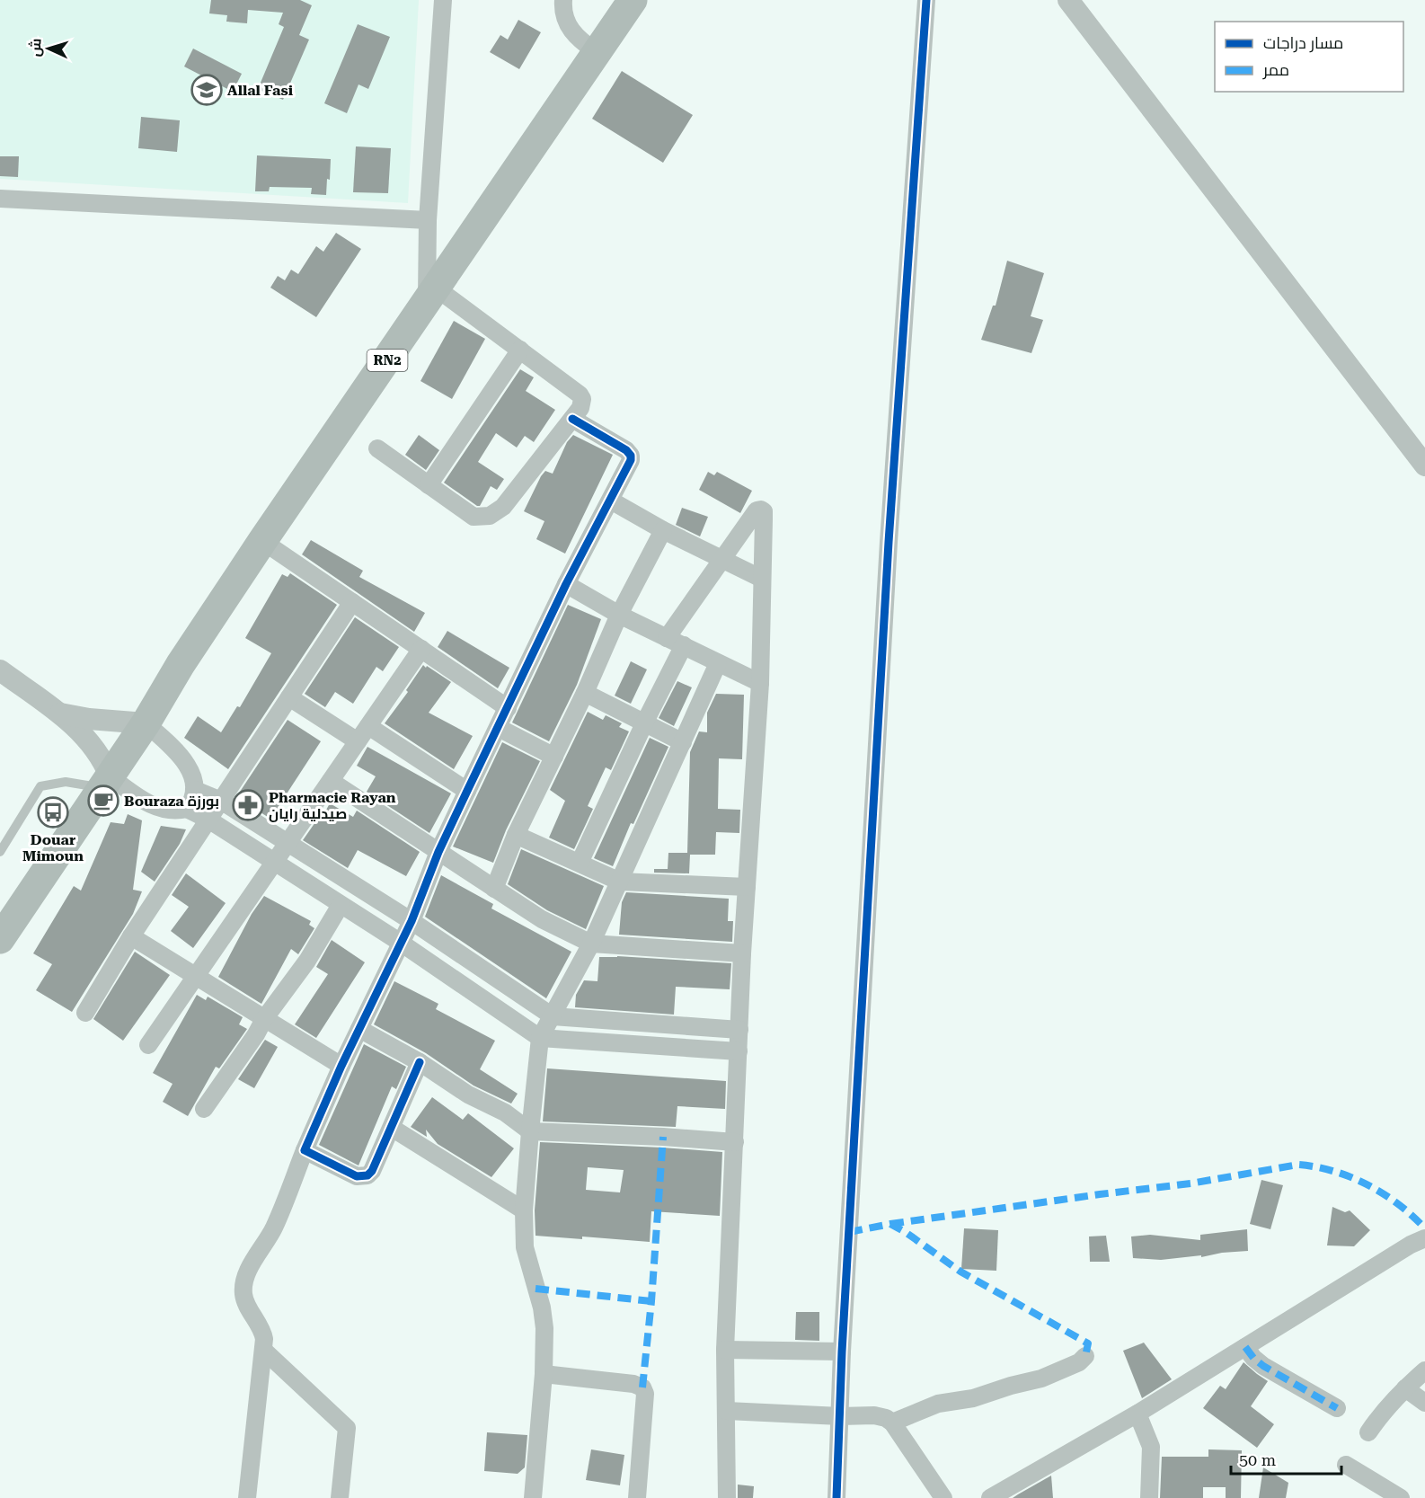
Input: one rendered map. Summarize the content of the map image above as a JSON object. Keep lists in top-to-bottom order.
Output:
{
  "streets": {
    "highway": ["RN2"]
  },
  "places": {
    "school or university": ["Allal Fasi"],
    "cafe": ["Bouraza بورزة"],
    "pharmacy": ["Pharmacie Rayan صيدلية رايان"],
    "bus stop": ["Douar Mimoun"]
  },
  "legend": ["مسار دراجات", "ممر"],
  "scale_bar": "50 m",
  "north": "left"
}
